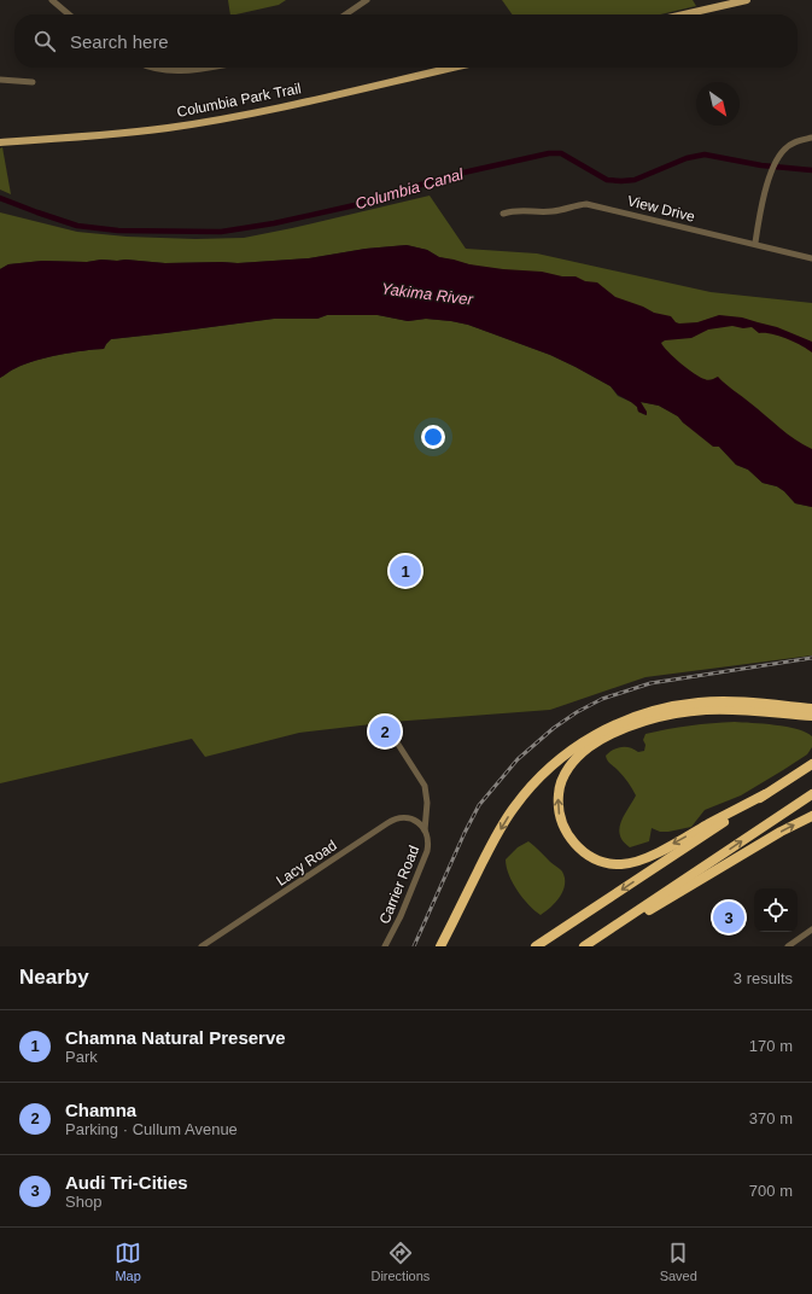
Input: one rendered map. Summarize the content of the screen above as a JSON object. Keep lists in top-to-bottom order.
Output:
{
  "streets": {
    "main road": ["Columbia Park Trail"],
    "street": ["View Drive", "Lacy Road", "Carrier Road"]
  },
  "crossings": [
    ["Lacy Road", "Carrier Road"]
  ],
  "water": ["Columbia Canal", "Yakima River"],
  "north": "bottom right",
  "page": {
    "search": "Search here",
    "pins": ["1", "2", "3"],
    "heading": ["Nearby", "3 results"],
    "list": [
      {
        "mark": "1",
        "name": "Chamna Natural Preserve",
        "note": "Park",
        "value": "170 m"
      },
      {
        "mark": "2",
        "name": "Chamna",
        "note": "Parking · Cullum Avenue",
        "value": "370 m"
      },
      {
        "mark": "3",
        "name": "Audi Tri-Cities",
        "note": "Shop",
        "value": "700 m"
      }
    ],
    "nav": ["Map", "Directions", "Saved"]
  }
}
